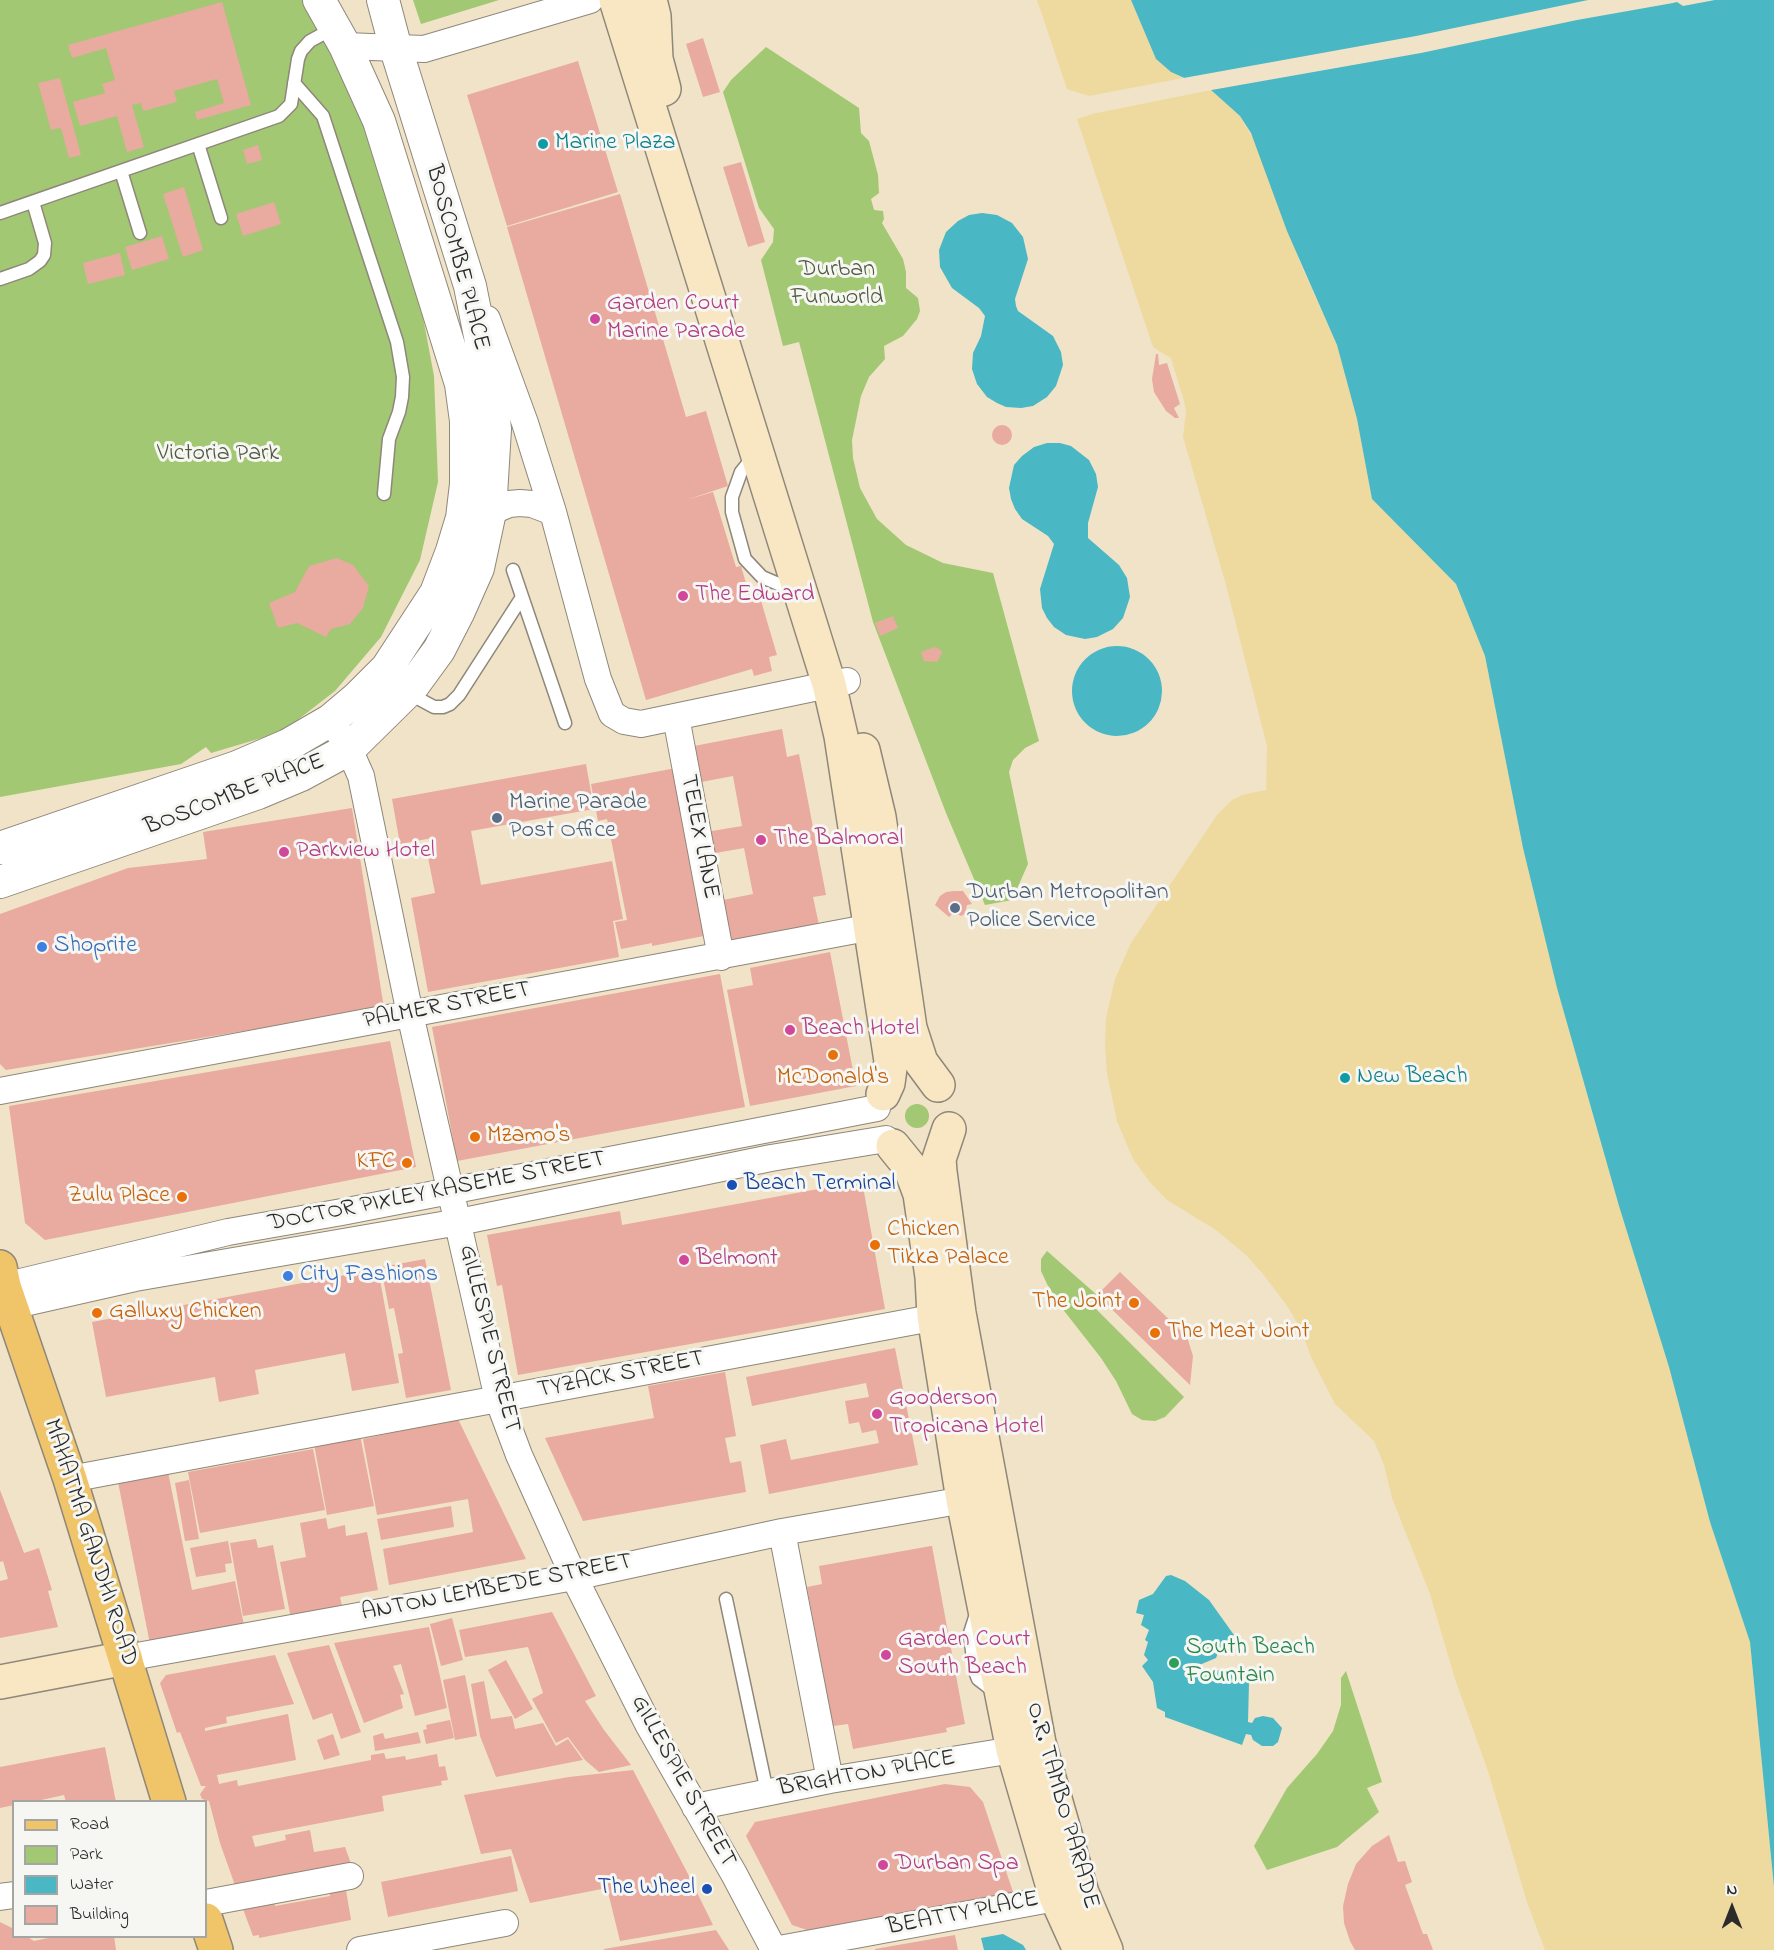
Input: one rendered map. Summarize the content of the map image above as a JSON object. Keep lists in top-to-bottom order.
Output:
{
  "streets": {
    "main road": ["MAHATMA GANDHI ROAD", "ANTON LEMBEDE STREET", "O.R. TAMBO PARADE"],
    "street": [
      "BOSCOMBE PLACE",
      "TELEX LANE",
      "PALMER STREET",
      "DOCTOR PIXLEY KASEME STREET",
      "GILLESPIE STREET",
      "TYZACK STREET",
      "BRIGHTON PLACE",
      "BEATTY PLACE"
    ]
  },
  "crossings": [
    ["BOSCOMBE PLACE", "GILLESPIE STREET"],
    ["TELEX LANE", "PALMER STREET"],
    ["PALMER STREET", "GILLESPIE STREET"],
    ["PALMER STREET", "O.R. TAMBO PARADE"],
    ["DOCTOR PIXLEY KASEME STREET", "GILLESPIE STREET"],
    ["DOCTOR PIXLEY KASEME STREET", "MAHATMA GANDHI ROAD"],
    ["DOCTOR PIXLEY KASEME STREET", "O.R. TAMBO PARADE"],
    ["GILLESPIE STREET", "TYZACK STREET"],
    ["GILLESPIE STREET", "ANTON LEMBEDE STREET"],
    ["GILLESPIE STREET", "BRIGHTON PLACE"],
    ["GILLESPIE STREET", "BEATTY PLACE"],
    ["TYZACK STREET", "MAHATMA GANDHI ROAD"],
    ["TYZACK STREET", "O.R. TAMBO PARADE"],
    ["MAHATMA GANDHI ROAD", "ANTON LEMBEDE STREET"],
    ["ANTON LEMBEDE STREET", "O.R. TAMBO PARADE"],
    ["BRIGHTON PLACE", "O.R. TAMBO PARADE"],
    ["O.R. TAMBO PARADE", "BEATTY PLACE"]
  ],
  "parks": ["Durban Funworld", "Victoria Park"],
  "places": [
    "Marine Plaza",
    "Garden Court Marine Parade",
    "The Edward",
    "Marine Parade Post Office",
    "The Balmoral",
    "Parkview Hotel",
    "Durban Metropolitan Police Service",
    "Shoprite",
    "Beach Hotel",
    "McDonald's",
    "New Beach",
    "Mzamo's",
    "KFC",
    "Beach Terminal",
    "Zulu Place",
    "Chicken Tikka Palace",
    "Belmont",
    "City Fashions",
    "The Joint",
    "Galluxy Chicken",
    "The Meat Joint",
    "Gooderson Tropicana Hotel",
    "Garden Court South Beach",
    "South Beach Fountain",
    "Durban Spa",
    "The Wheel"
  ],
  "legend": [
    "Road",
    "Park",
    "Water",
    "Building"
  ],
  "north": "top"
}
